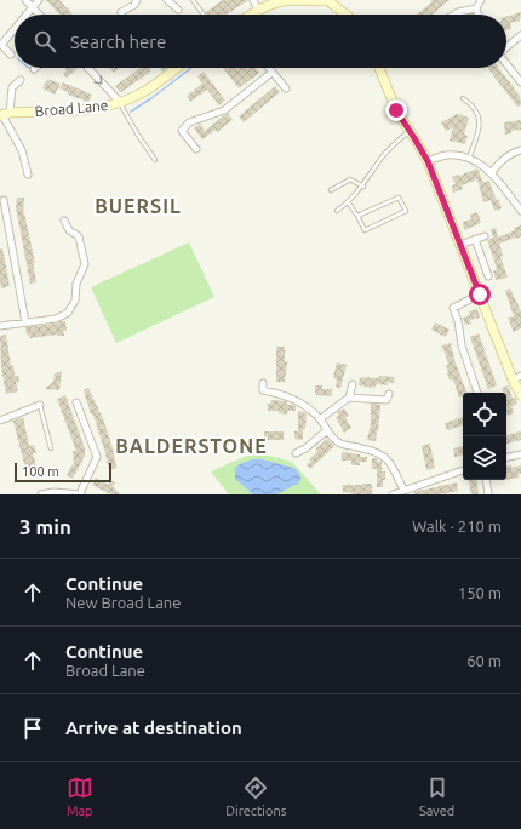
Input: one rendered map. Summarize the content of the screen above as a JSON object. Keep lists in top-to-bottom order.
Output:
{
  "streets": {
    "main road": ["Broad Lane"]
  },
  "districts": ["BUERSIL", "BALDERSTONE"],
  "scale_bar": "100 m",
  "page": {
    "search": "Search here",
    "scale": "100 m",
    "heading": ["3 min", "Walk · 210 m"],
    "list": [
      ["Continue", "New Broad Lane", "150 m"],
      ["Continue", "Broad Lane", "60 m"],
      "Arrive at destination"
    ],
    "nav": ["Map", "Directions", "Saved"]
  }
}
